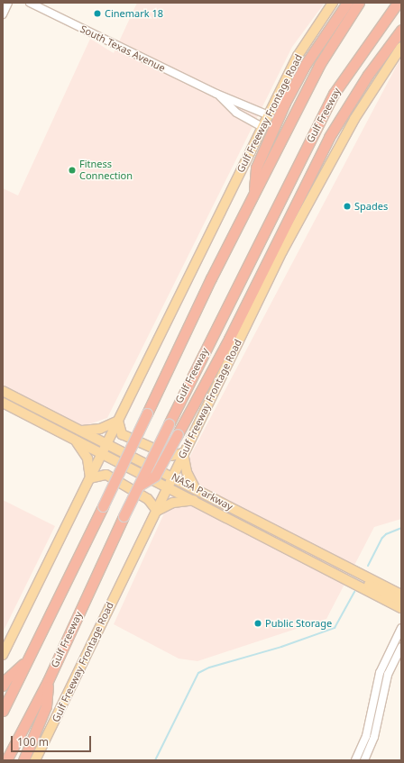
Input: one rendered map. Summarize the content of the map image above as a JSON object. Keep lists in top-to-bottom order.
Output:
{
  "streets": {
    "highway": ["Gulf Freeway"],
    "main road": ["Gulf Freeway Frontage Road", "NASA Parkway"],
    "street": ["South Texas Avenue"]
  },
  "crossings": [
    ["South Texas Avenue", "Gulf Freeway Frontage Road"],
    ["Gulf Freeway Frontage Road", "NASA Parkway"]
  ],
  "places": [
    "Cinemark 18",
    "Fitness Connection",
    "Spades",
    "Public Storage"
  ],
  "scale_bar": "100 m"
}
